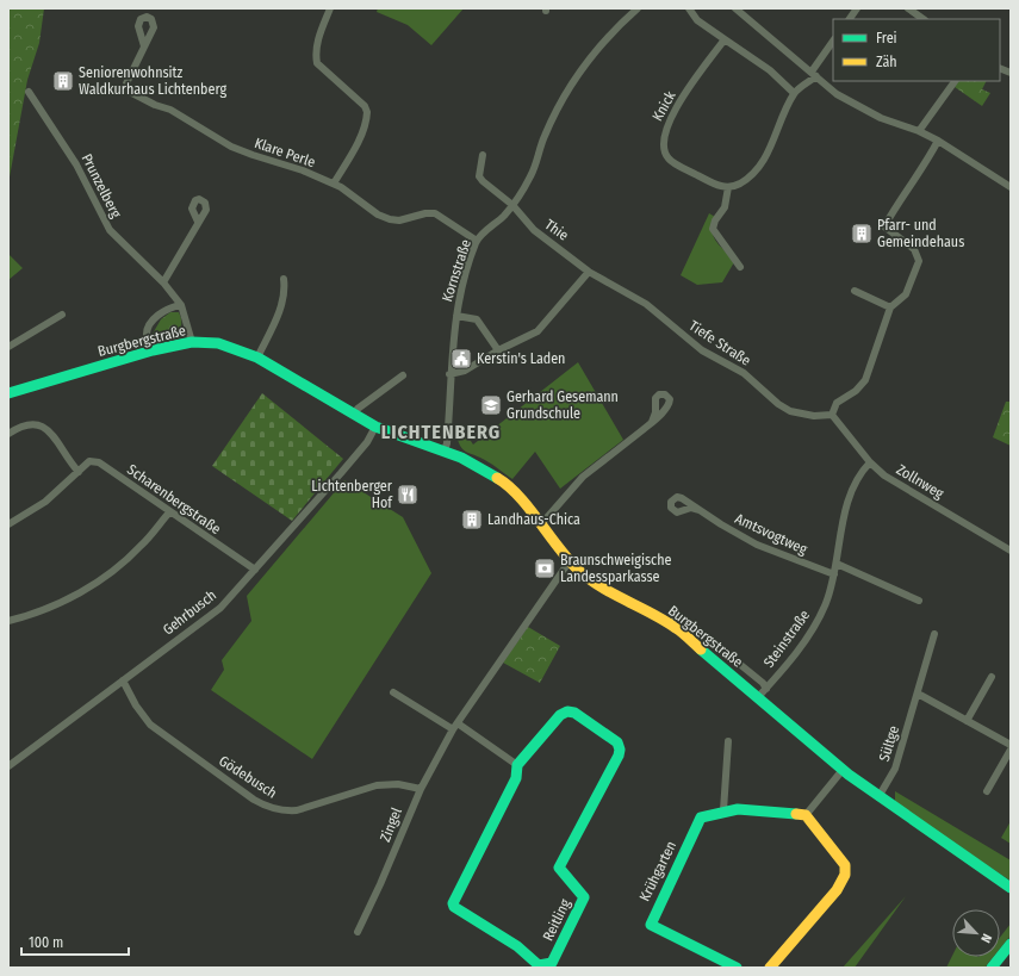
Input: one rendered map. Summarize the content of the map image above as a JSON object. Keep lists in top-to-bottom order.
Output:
{
  "streets": {
    "street": [
      "Knick",
      "Klare Perle",
      "Prunzelberg",
      "Thie",
      "Kornstraße",
      "Burgbergstraße",
      "Tiefe Straße",
      "Zollnweg",
      "Scharenbergstraße",
      "Amtsvogtweg",
      "Gehrbusch",
      "Steinstraße",
      "Sültge",
      "Gödebusch",
      "Zingel",
      "Krühgarten",
      "Reitling"
    ]
  },
  "crossings": [
    ["Klare Perle", "Kornstraße"],
    ["Prunzelberg", "Burgbergstraße"],
    ["Thie", "Kornstraße"],
    ["Thie", "Tiefe Straße"],
    ["Kornstraße", "Burgbergstraße"],
    ["Burgbergstraße", "Gehrbusch"],
    ["Burgbergstraße", "Steinstraße"],
    ["Burgbergstraße", "Sültge"],
    ["Burgbergstraße", "Zingel"],
    ["Tiefe Straße", "Zollnweg"],
    ["Zollnweg", "Steinstraße"],
    ["Scharenbergstraße", "Gehrbusch"],
    ["Amtsvogtweg", "Steinstraße"],
    ["Gehrbusch", "Gödebusch"],
    ["Gödebusch", "Zingel"]
  ],
  "districts": ["LICHTENBERG"],
  "places": {
    "building": ["Seniorenwohnsitz Waldkurhaus Lichtenberg", "Pfarr- und Gemeindehaus", "Landhaus-Chica"],
    "public building": ["Kerstin's Laden"],
    "school or university": ["Gerhard Gesemann Grundschule"],
    "restaurant": ["Lichtenberger Hof"],
    "bank": ["Braunschweigische Landessparkasse"]
  },
  "legend": ["Frei", "Zäh"],
  "scale_bar": "100 m",
  "north": "bottom right"
}
